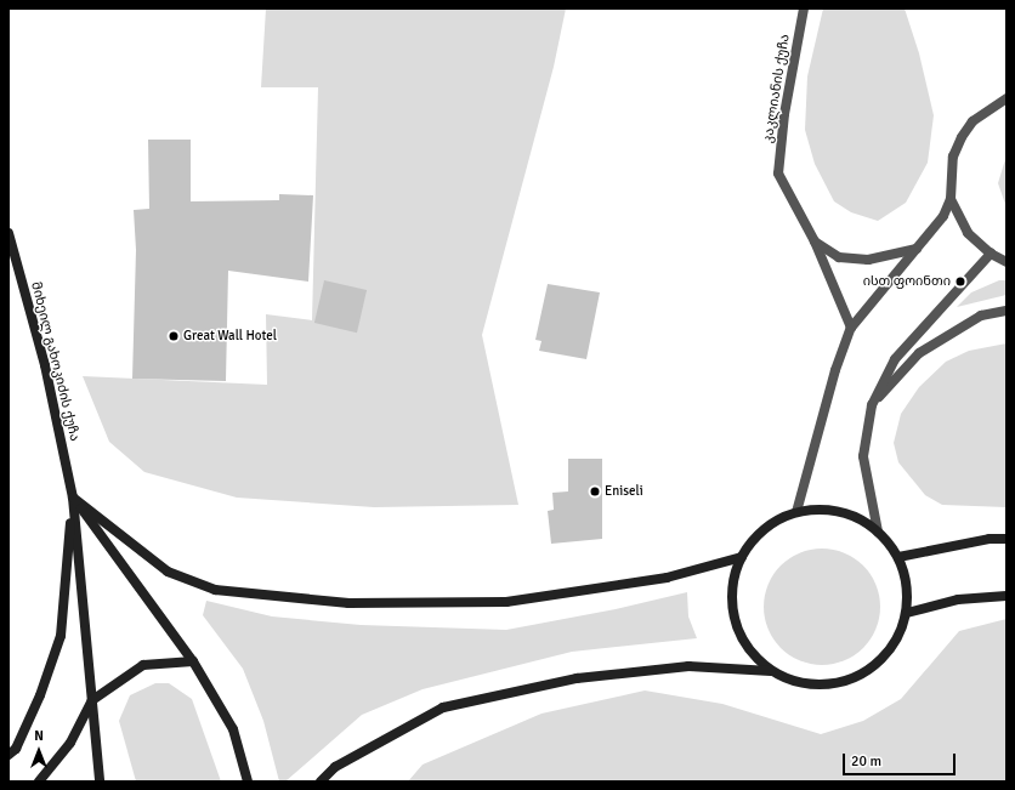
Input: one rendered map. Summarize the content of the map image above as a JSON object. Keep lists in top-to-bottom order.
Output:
{
  "streets": {
    "main road": ["მიხეილ გახოკიძის ქუჩა"],
    "street": ["კაკლიანის ქუჩა"]
  },
  "places": ["ისთ ფოინთი", "Great Wall Hotel", "Eniseli"],
  "scale_bar": "20 m",
  "north": "top"
}
